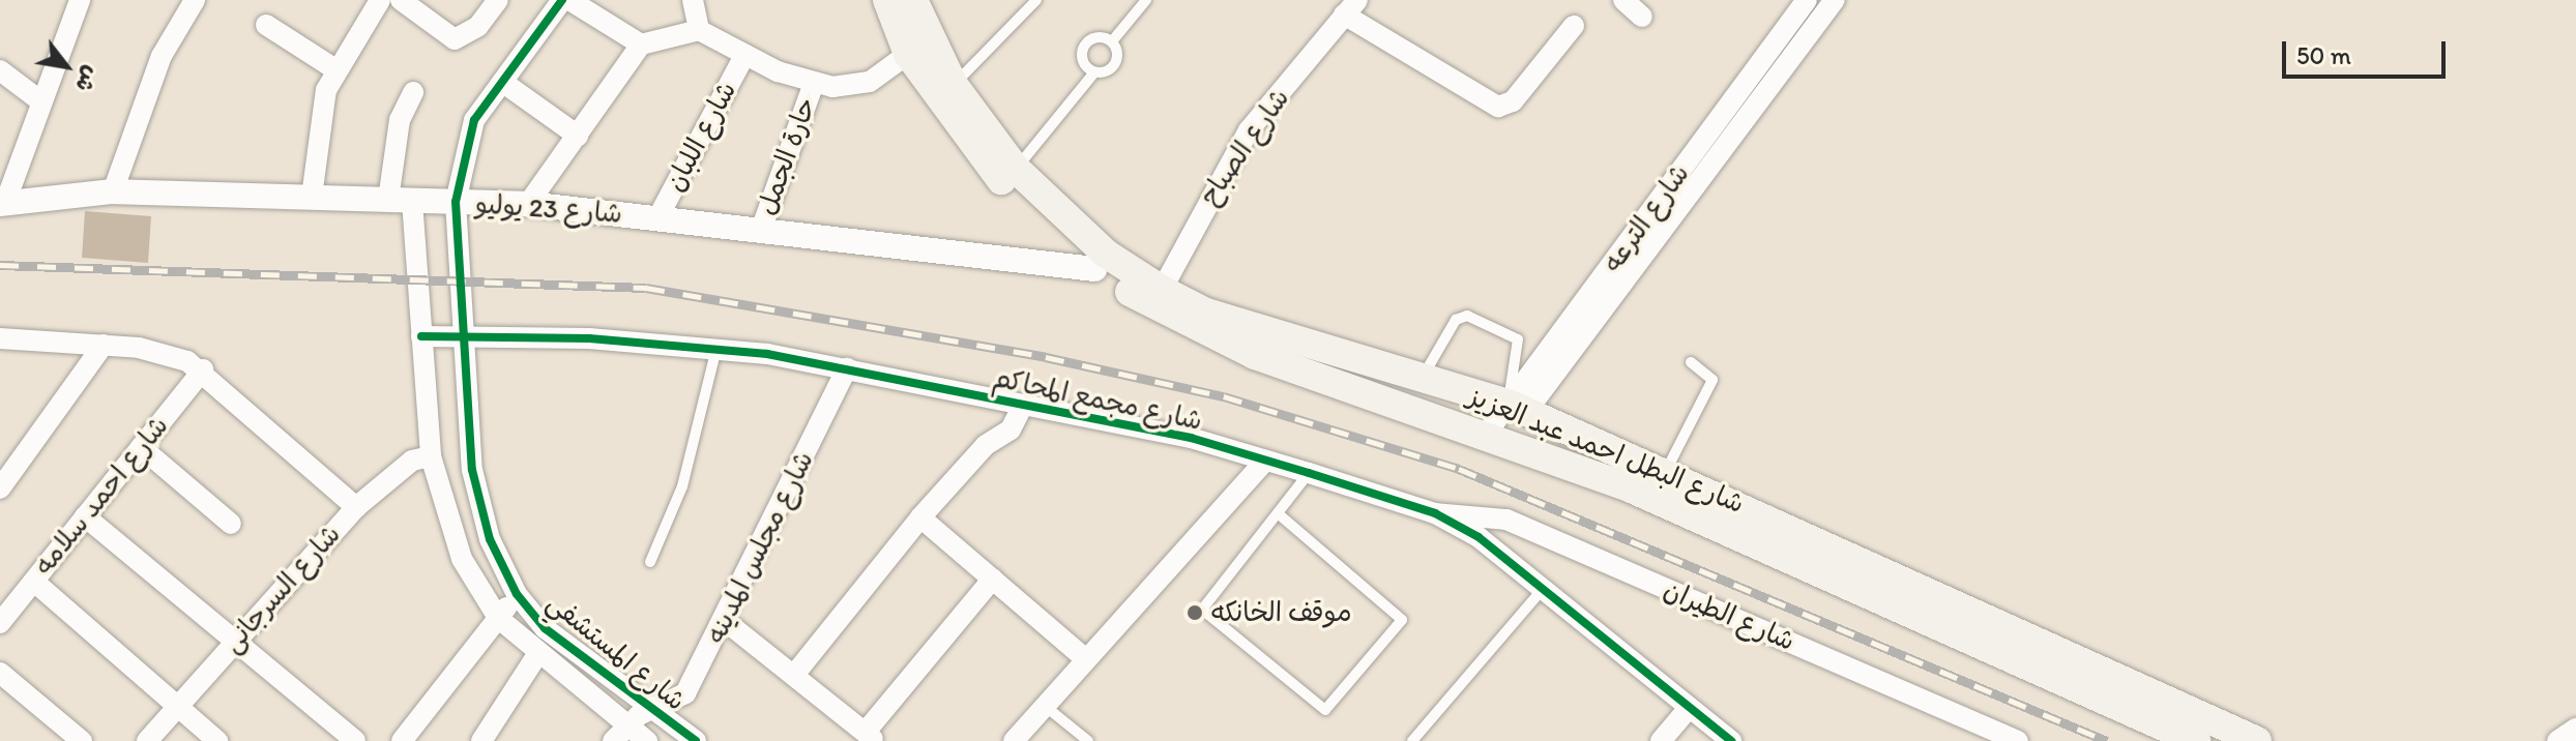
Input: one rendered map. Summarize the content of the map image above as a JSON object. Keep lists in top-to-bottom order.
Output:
{
  "streets": {
    "main road": ["شارع البطل احمد عبد العزيز"],
    "street": [
      "شارع اللبان",
      "شارع الصباح",
      "حارة الجمل",
      "شارع 23 يوليو",
      "شارع الترعه",
      "شارع مجمع المحاكم",
      "شارع احمد سلامه",
      "شارع مجلس المدينه",
      "شارع السرجانى",
      "شارع الطيران",
      "شارع المستشفي"
    ]
  },
  "crossings": [
    ["شارع اللبان", "شارع 23 يوليو"],
    ["شارع الصباح", "شارع البطل احمد عبد العزيز"],
    ["حارة الجمل", "شارع 23 يوليو"],
    ["شارع 23 يوليو", "شارع البطل احمد عبد العزيز"],
    ["شارع 23 يوليو", "شارع المستشفي"],
    ["شارع الترعه", "شارع البطل احمد عبد العزيز"],
    ["شارع مجمع المحاكم", "شارع مجلس المدينه"],
    ["شارع مجمع المحاكم", "شارع الطيران"],
    ["شارع مجمع المحاكم", "شارع المستشفي"],
    ["شارع مجلس المدينه", "شارع المستشفي"],
    ["شارع السرجانى", "شارع المستشفي"]
  ],
  "places": ["موقف الخانكه"],
  "scale_bar": "50 m",
  "north": "bottom right"
}
